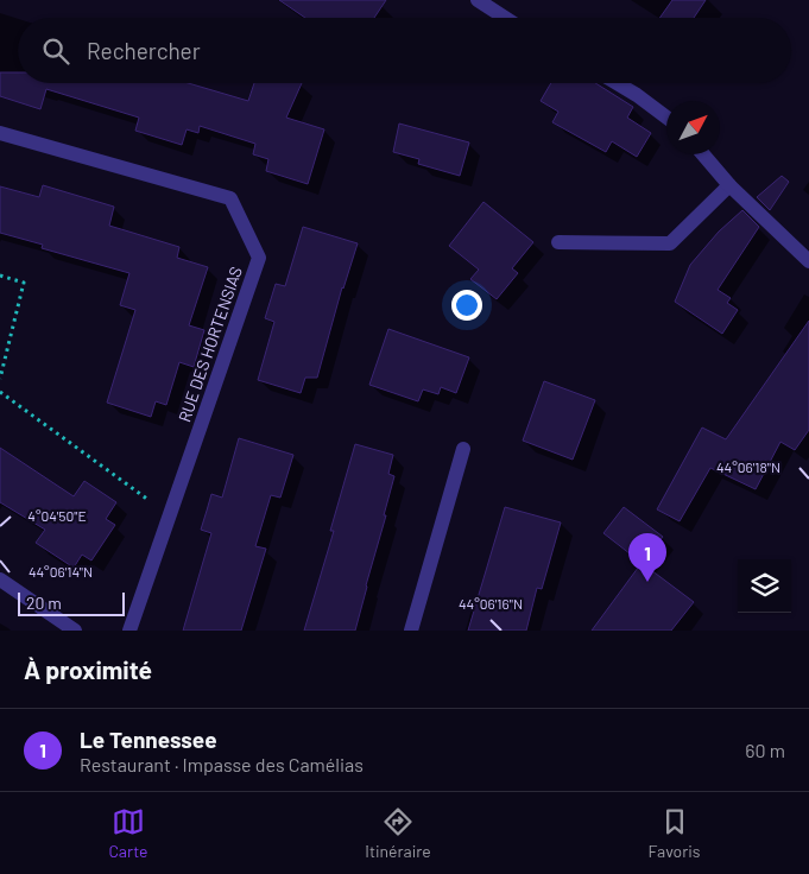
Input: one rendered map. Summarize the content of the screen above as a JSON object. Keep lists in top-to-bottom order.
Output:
{
  "streets": {
    "street": ["RUE DES HORTENSIAS"]
  },
  "scale_bar": "20 m",
  "north": "top right",
  "page": {
    "search": "Rechercher",
    "pins": "1",
    "scale": "20 m",
    "heading": "À proximité",
    "list": [
      {
        "mark": "1",
        "name": "Le Tennessee",
        "note": "Restaurant · Impasse des Camélias",
        "value": "60 m"
      }
    ],
    "nav": ["Carte", "Itinéraire", "Favoris"]
  },
  "coordinates": [
    "44°06'18\"N",
    "4°04'50\"E",
    "44°06'14\"N",
    "44°06'16\"N"
  ]
}
